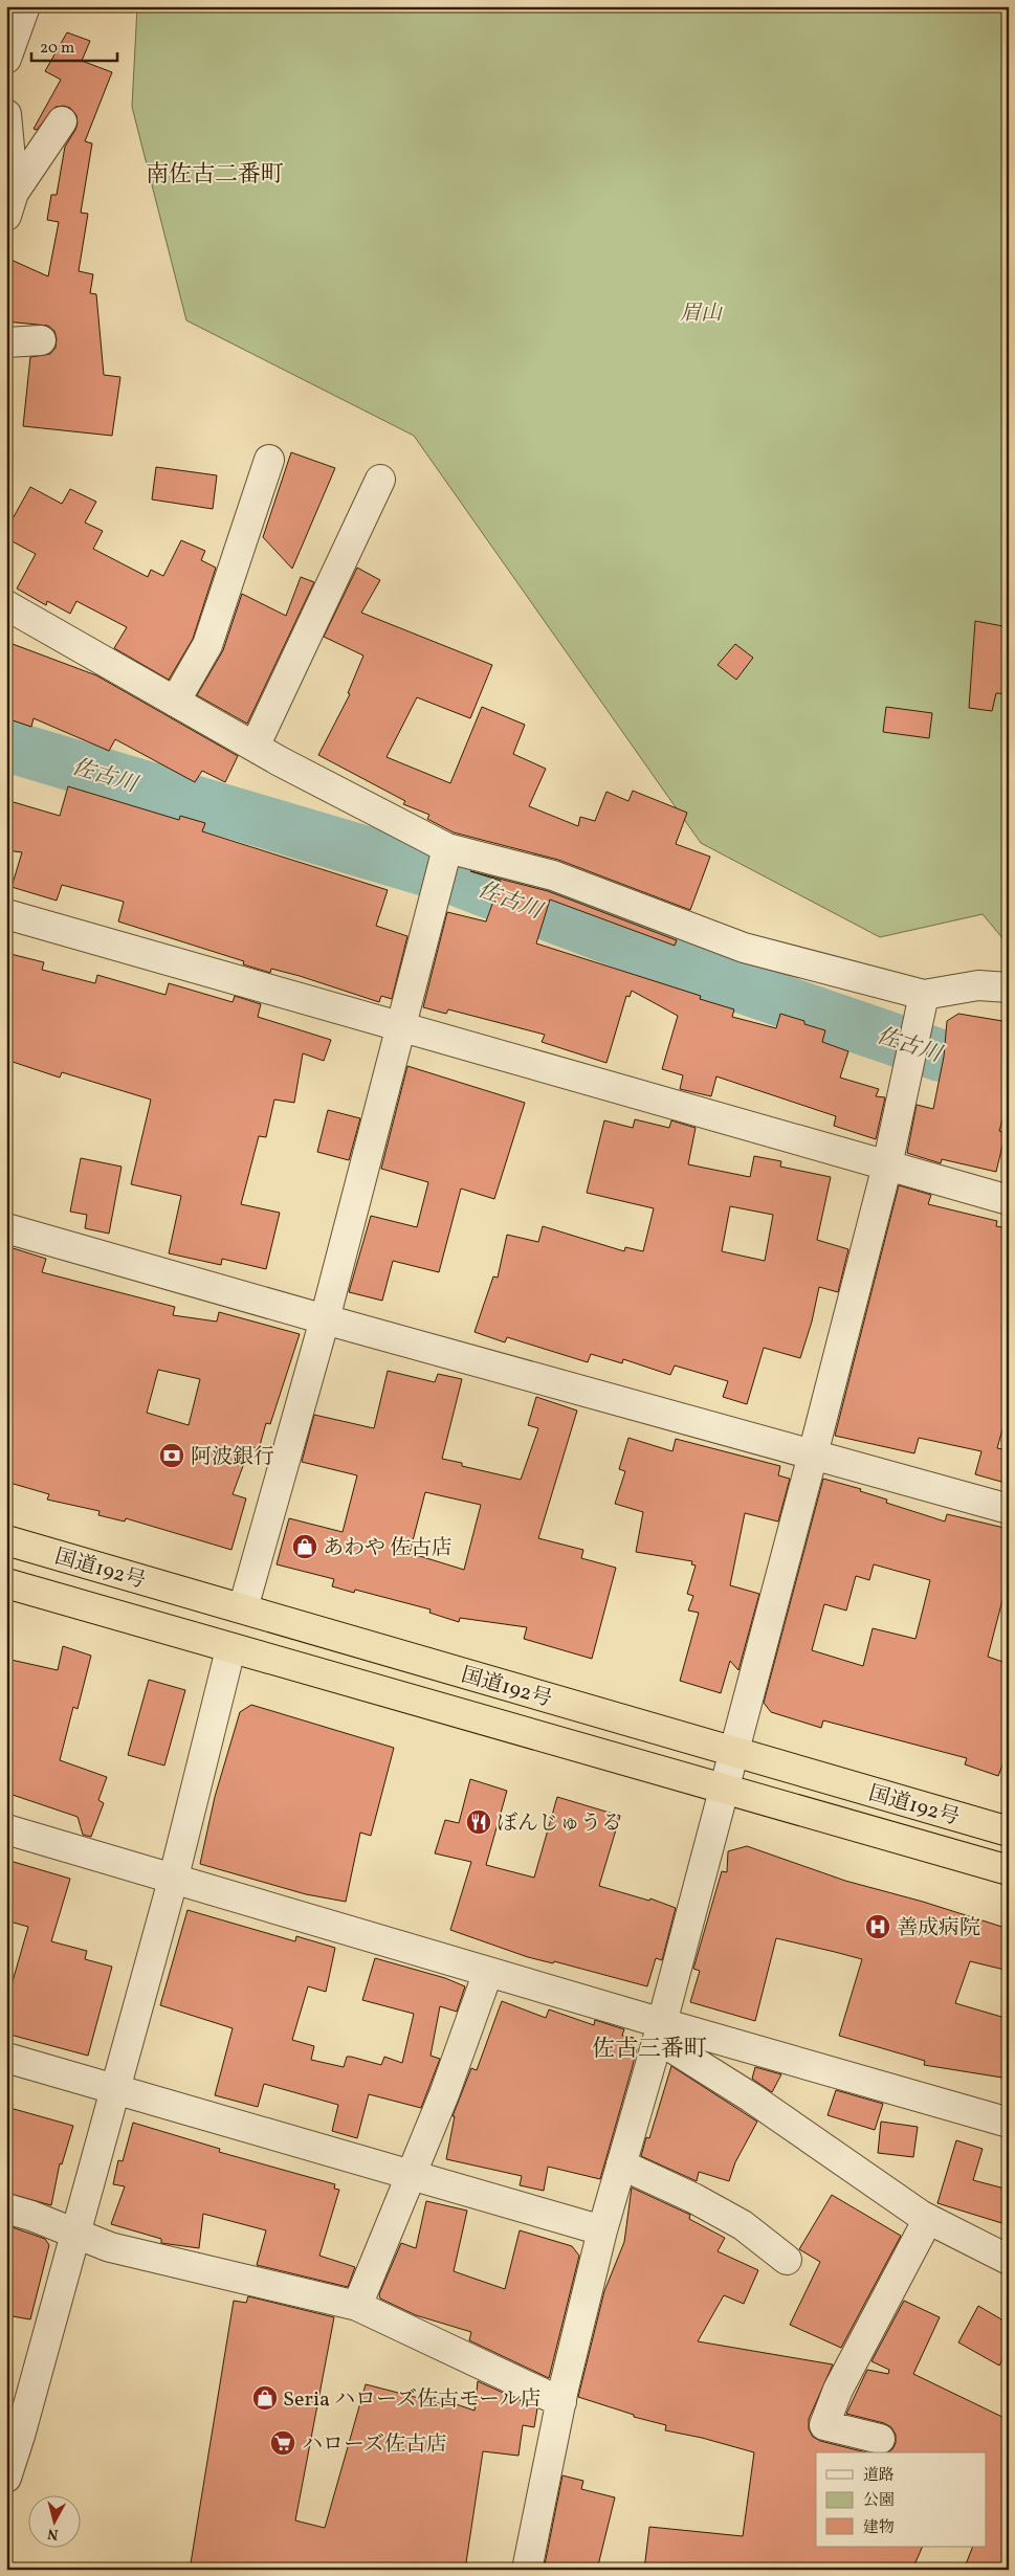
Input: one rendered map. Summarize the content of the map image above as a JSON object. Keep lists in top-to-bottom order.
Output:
{
  "streets": {
    "highway": ["国道192号"]
  },
  "districts": ["南佐古二番町", "佐古三番町"],
  "water": ["佐古川"],
  "parks": ["眉山"],
  "places": {
    "bank": ["阿波銀行"],
    "shop": ["あわや 佐古店", "Seria ハローズ佐古モール店"],
    "restaurant": ["ぼんじゅうる"],
    "hospital": ["善成病院"],
    "supermarket": ["ハローズ佐古店"]
  },
  "legend": ["道路", "公園", "建物"],
  "scale_bar": "20 m",
  "north": "bottom"
}
